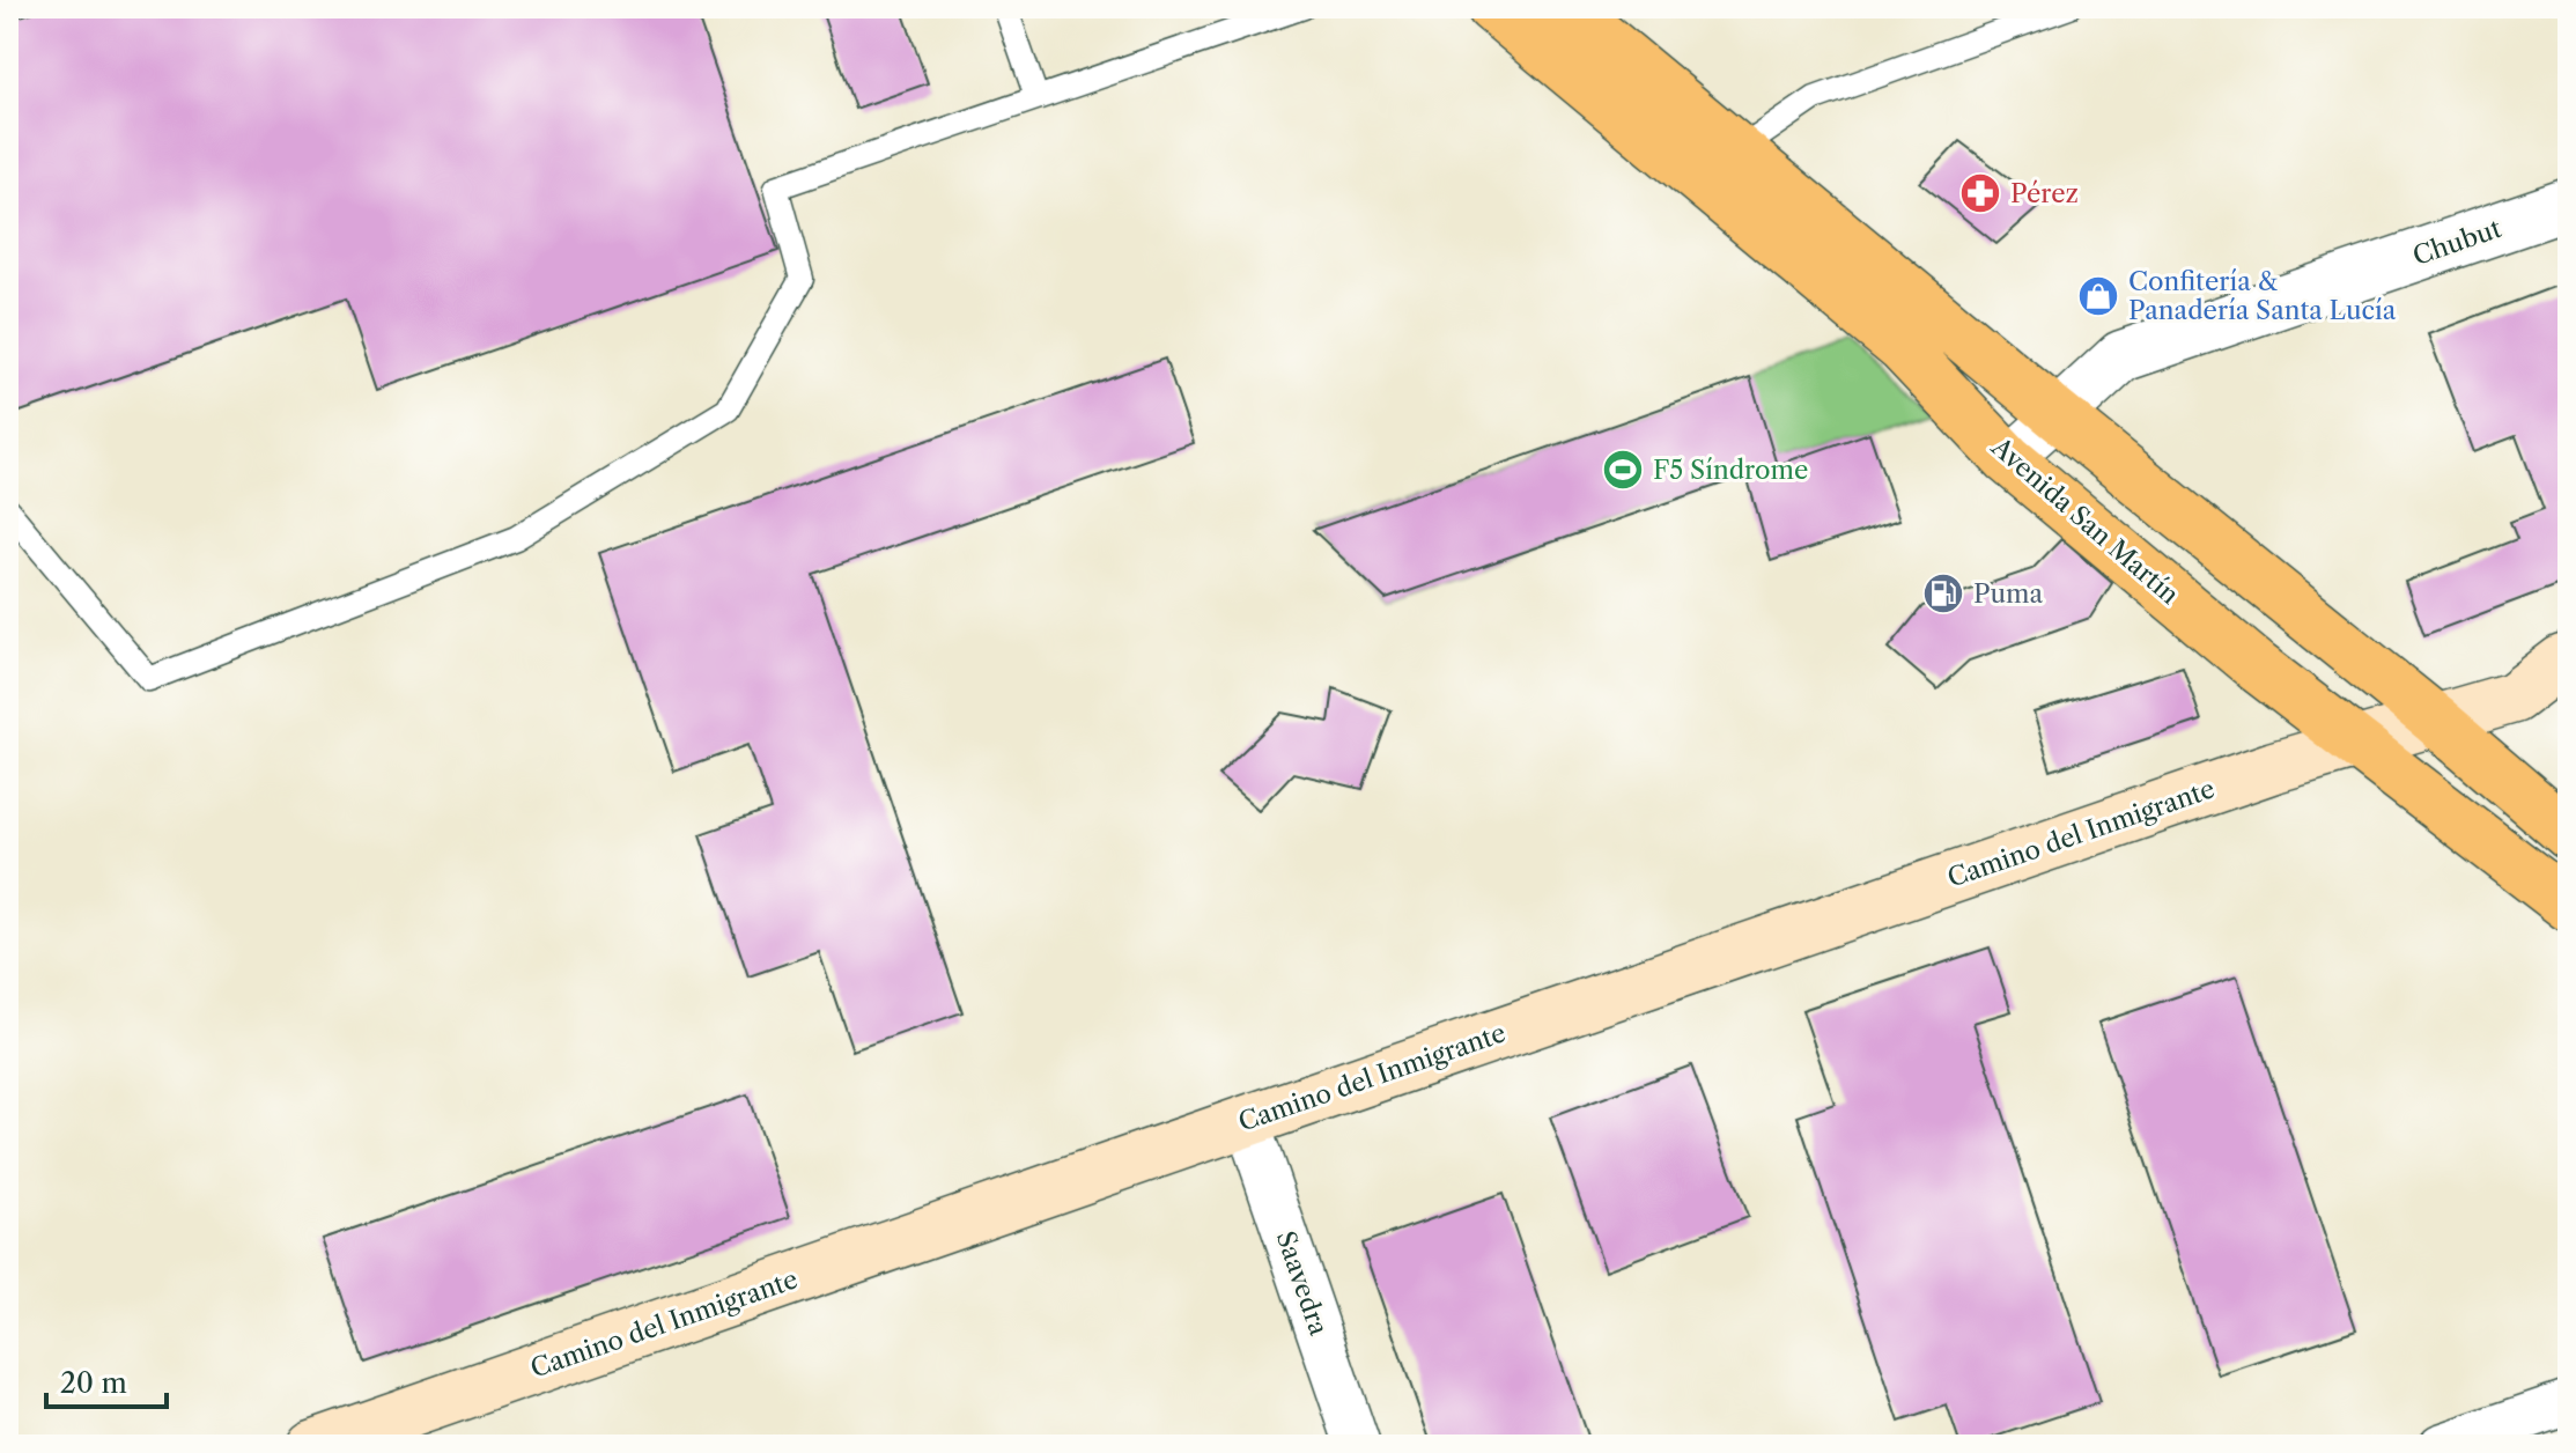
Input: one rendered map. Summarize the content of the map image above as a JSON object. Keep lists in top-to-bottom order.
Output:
{
  "streets": {
    "main road": ["Avenida San Martín", "Camino del Inmigrante"],
    "street": ["Chubut", "Saavedra"]
  },
  "crossings": [
    ["Chubut", "Avenida San Martín"],
    ["Avenida San Martín", "Camino del Inmigrante"],
    ["Camino del Inmigrante", "Saavedra"]
  ],
  "places": {
    "pharmacy": ["Pérez"],
    "shop": ["Confitería & Panadería Santa Lucía"],
    "sports": ["F5 Síndrome"],
    "fuel station": ["Puma"]
  },
  "scale_bar": "20 m"
}
